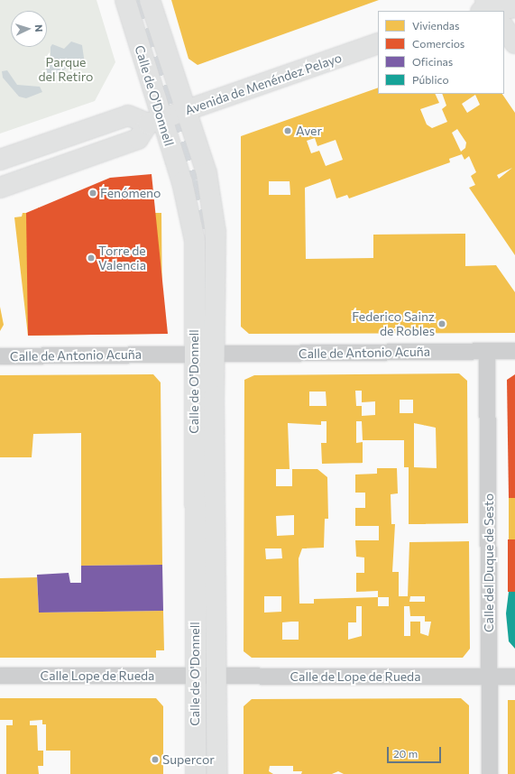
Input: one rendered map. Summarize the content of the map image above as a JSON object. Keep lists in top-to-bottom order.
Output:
{
  "streets": {
    "main road": ["Avenida de Menéndez Pelayo", "Calle de O'Donnell"],
    "street": [
      "Calle de Antonio Acuña",
      "Calle del Duque de Sesto",
      "Calle Lope de Rueda",
      "Calle de Lope de Rueda"
    ]
  },
  "crossings": [
    ["Avenida de Menéndez Pelayo", "Calle de O'Donnell"],
    ["Calle de O'Donnell", "Calle de Antonio Acuña"],
    ["Calle de O'Donnell", "Calle Lope de Rueda"],
    ["Calle de O'Donnell", "Calle de Lope de Rueda"],
    ["Calle de Antonio Acuña", "Calle del Duque de Sesto"],
    ["Calle del Duque de Sesto", "Calle de Lope de Rueda"],
    ["Calle Lope de Rueda", "Calle de Lope de Rueda"]
  ],
  "parks": ["Parque del Retiro"],
  "places": [
    "Aver",
    "Fenómeno",
    "Torre de Valencia",
    "Federico Sainz de Robles",
    "Supercor"
  ],
  "legend": [
    "Viviendas",
    "Comercios",
    "Oficinas",
    "Público"
  ],
  "scale_bar": "20 m",
  "north": "right"
}
